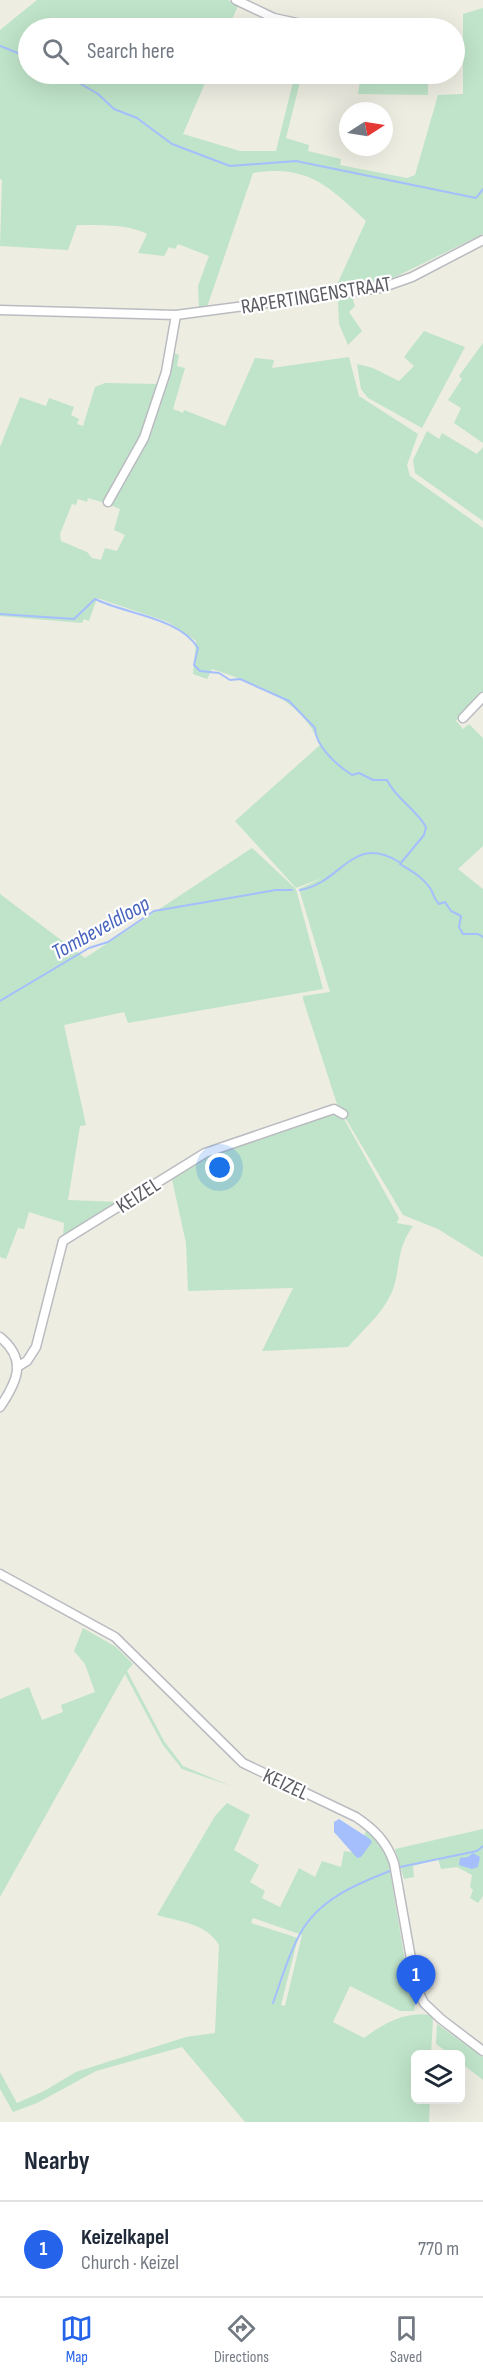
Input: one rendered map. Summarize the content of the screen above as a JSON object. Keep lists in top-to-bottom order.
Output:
{
  "streets": {
    "street": ["RAPERTINGENSTRAAT", "KEIZEL"]
  },
  "water": ["Tombeveldloop"],
  "north": "right",
  "page": {
    "search": "Search here",
    "pins": "1",
    "heading": "Nearby",
    "list": [
      {
        "mark": "1",
        "name": "Keizelkapel",
        "note": "Church · Keizel",
        "value": "770 m"
      }
    ],
    "nav": ["Map", "Directions", "Saved"]
  }
}
